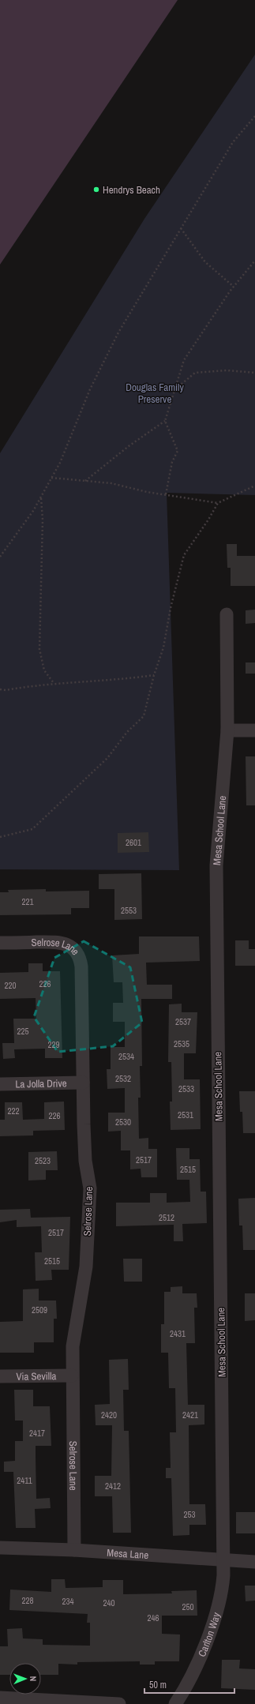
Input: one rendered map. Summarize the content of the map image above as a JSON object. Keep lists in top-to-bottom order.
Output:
{
  "streets": {
    "street": [
      "Mesa School Lane",
      "Selrose Lane",
      "La Jolla Drive",
      "Via Sevilla",
      "Mesa Lane",
      "Carlton Way"
    ]
  },
  "crossings": [
    ["Mesa School Lane", "Mesa Lane"],
    ["Mesa School Lane", "Carlton Way"],
    ["Selrose Lane", "La Jolla Drive"],
    ["Selrose Lane", "Via Sevilla"],
    ["Selrose Lane", "Mesa Lane"],
    ["Mesa Lane", "Carlton Way"]
  ],
  "parks": ["Douglas Family Preserve"],
  "places": ["Hendrys Beach"],
  "house_numbers": [
    "2601",
    "221",
    "2553",
    "226",
    "220",
    "2537",
    "225",
    "2535",
    "229",
    "2534",
    "2532",
    "2533",
    "222",
    "2531",
    "226",
    "2530",
    "2517",
    "2523",
    "2515",
    "2512",
    "2517",
    "2515",
    "2509",
    "2431",
    "2420",
    "2421",
    "2417",
    "2411",
    "2412",
    "253",
    "228",
    "234",
    "240",
    "250",
    "246"
  ],
  "scale_bar": "50 m",
  "north": "right"
}
